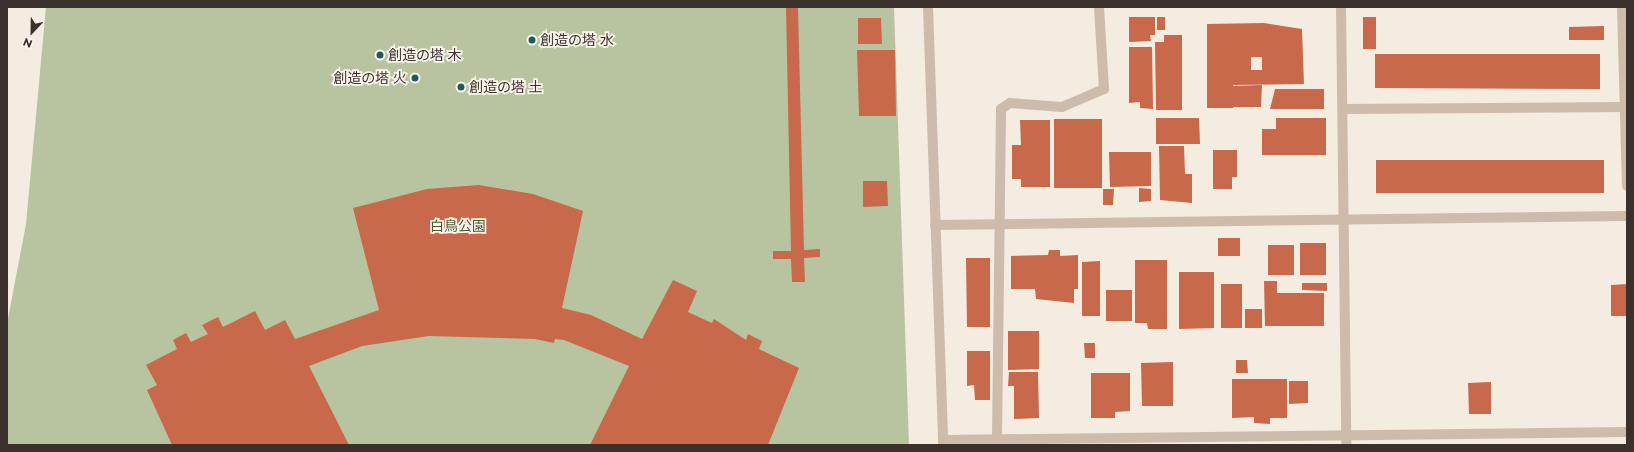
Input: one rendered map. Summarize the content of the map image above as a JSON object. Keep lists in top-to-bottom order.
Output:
{
  "parks": ["白鳥公園"],
  "places": [
    "創造の塔 水",
    "創造の塔 木",
    "創造の塔 火",
    "創造の塔 土"
  ],
  "north": "bottom"
}
